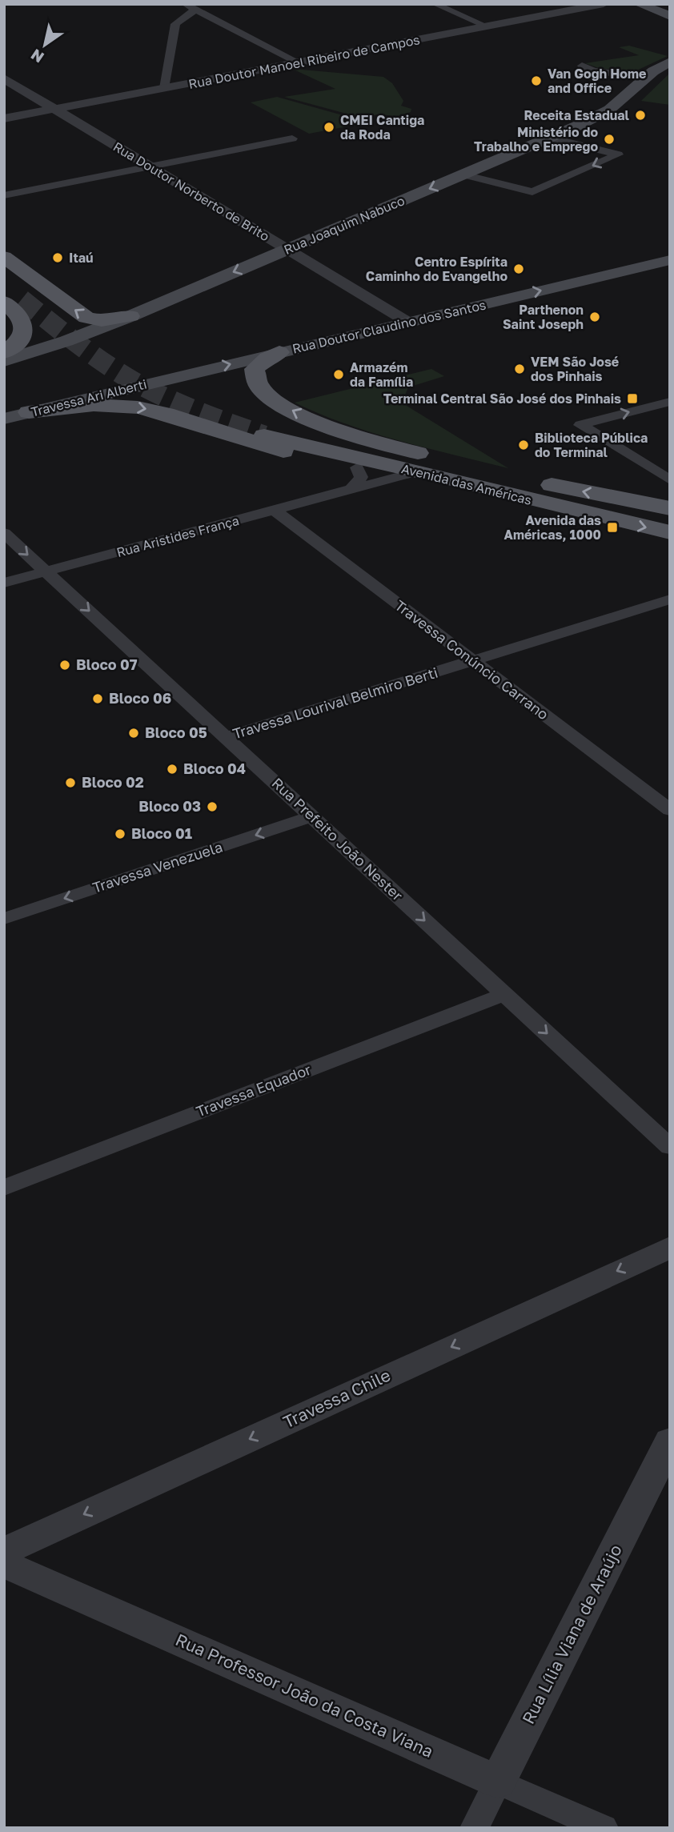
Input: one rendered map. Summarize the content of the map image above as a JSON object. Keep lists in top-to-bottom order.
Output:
{
  "streets": {
    "main road": [
      "Rua Joaquim Nabuco",
      "Rua Doutor Claudino dos Santos",
      "Travessa Ari Alberti",
      "Avenida das Américas"
    ],
    "street": [
      "Rua Doutor Manoel Ribeiro de Campos",
      "Rua Doutor Norberto de Brito",
      "Rua Aristides França",
      "Travessa Conúncio Carrano",
      "Travessa Lourival Belmiro Berti",
      "Rua Prefeito João Nester",
      "Travessa Venezuela",
      "Travessa Equador",
      "Travessa Chile",
      "Rua Lília Viana de Araújo",
      "Rua Professor João da Costa Viana"
    ]
  },
  "crossings": [
    ["Rua Doutor Manoel Ribeiro de Campos", "Rua Doutor Norberto de Brito"],
    ["Rua Doutor Norberto de Brito", "Rua Joaquim Nabuco"],
    ["Rua Doutor Norberto de Brito", "Rua Doutor Claudino dos Santos"],
    ["Rua Doutor Claudino dos Santos", "Travessa Ari Alberti"],
    ["Rua Aristides França", "Travessa Conúncio Carrano"],
    ["Rua Aristides França", "Rua Prefeito João Nester"],
    ["Travessa Conúncio Carrano", "Travessa Lourival Belmiro Berti"],
    ["Travessa Lourival Belmiro Berti", "Rua Prefeito João Nester"],
    ["Rua Prefeito João Nester", "Travessa Venezuela"],
    ["Rua Prefeito João Nester", "Travessa Equador"],
    ["Rua Lília Viana de Araújo", "Rua Professor João da Costa Viana"]
  ],
  "one_way": [
    "Rua Joaquim Nabuco",
    "Rua Doutor Claudino dos Santos",
    "Rua Prefeito João Nester",
    "Travessa Venezuela",
    "Travessa Chile"
  ],
  "places": {
    "other": [
      "Van Gogh Home and Office",
      "Receita Estadual",
      "CMEI Cantiga da Roda",
      "Ministério do Trabalho e Emprego",
      "Itaú",
      "Centro Espírita Caminho do Evangelho",
      "Parthenon Saint Joseph",
      "VEM São José dos Pinhais",
      "Armazém da Família",
      "Biblioteca Pública do Terminal",
      "Bloco 07",
      "Bloco 06",
      "Bloco 05",
      "Bloco 04",
      "Bloco 02",
      "Bloco 03",
      "Bloco 01"
    ],
    "transit": ["Terminal Central São José dos Pinhais", "Avenida das Américas, 1000"]
  },
  "north": "bottom left"
}
